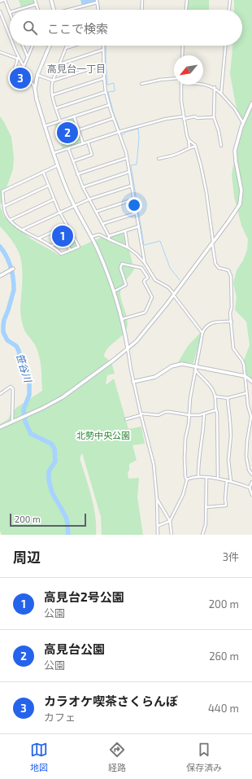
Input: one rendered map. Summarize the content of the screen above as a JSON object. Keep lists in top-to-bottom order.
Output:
{
  "districts": ["高見台一丁目"],
  "water": ["笹谷川"],
  "parks": ["北勢中央公園"],
  "scale_bar": "200 m",
  "north": "bottom left",
  "page": {
    "search": "ここで検索",
    "pins": ["3", "2", "1"],
    "scale": "200 m",
    "heading": ["周辺", "3件"],
    "list": [
      {
        "mark": "1",
        "name": "高見台2号公園",
        "note": "公園",
        "value": "200 m"
      },
      {
        "mark": "2",
        "name": "高見台公園",
        "note": "公園",
        "value": "260 m"
      },
      {
        "mark": "3",
        "name": "カラオケ喫茶さくらんぼ",
        "note": "カフェ",
        "value": "440 m"
      }
    ],
    "nav": ["地図", "経路", "保存済み"]
  }
}
